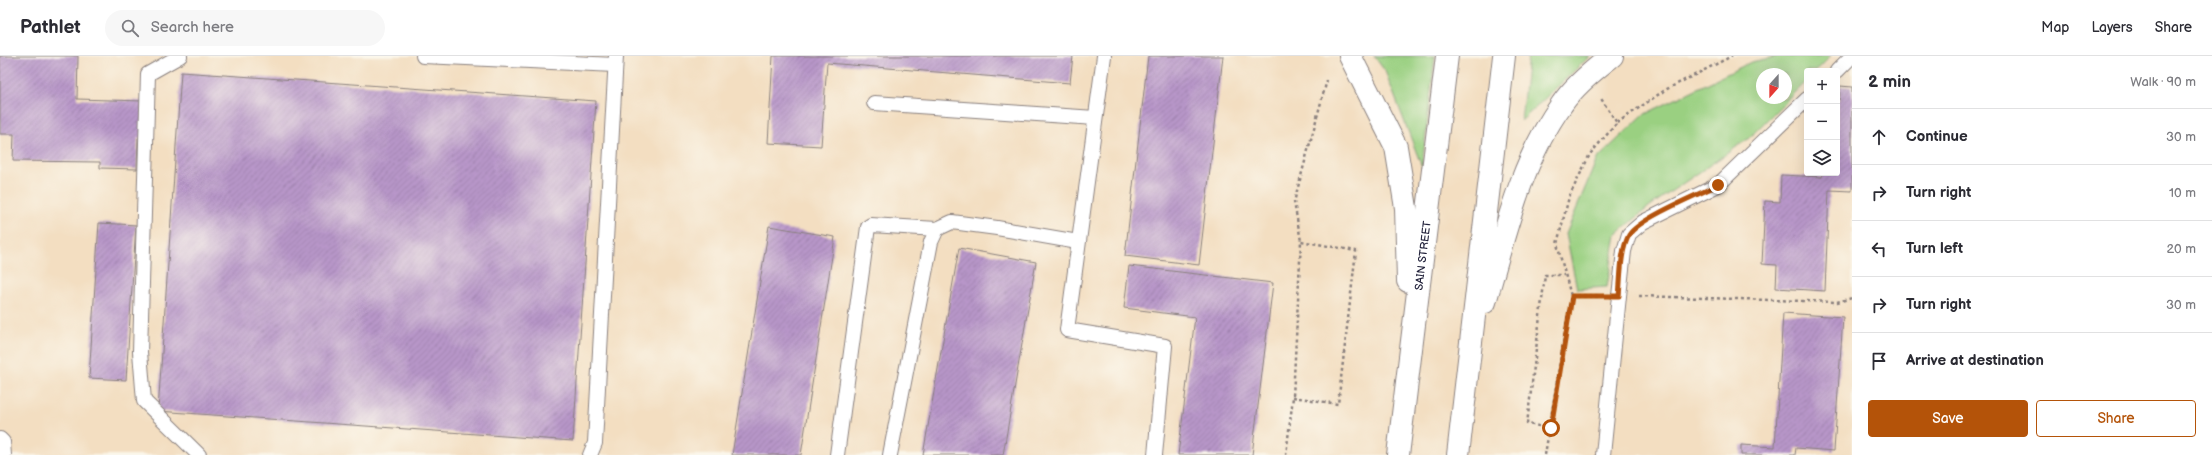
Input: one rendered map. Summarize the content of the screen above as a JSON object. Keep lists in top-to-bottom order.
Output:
{
  "streets": {
    "main road": ["SAIN STREET"]
  },
  "north": "bottom",
  "page": {
    "header": "Pathlet",
    "search": "Search here",
    "nav": ["Map", "Layers", "Share"],
    "heading": ["2 min", "Walk · 90 m"],
    "map_buttons": ["+", "−"],
    "list": [
      ["Continue", "30 m"],
      ["Turn right", "10 m"],
      ["Turn left", "20 m"],
      ["Turn right", "30 m"],
      "Arrive at destination"
    ],
    "buttons": ["Save", "Share"]
  }
}
